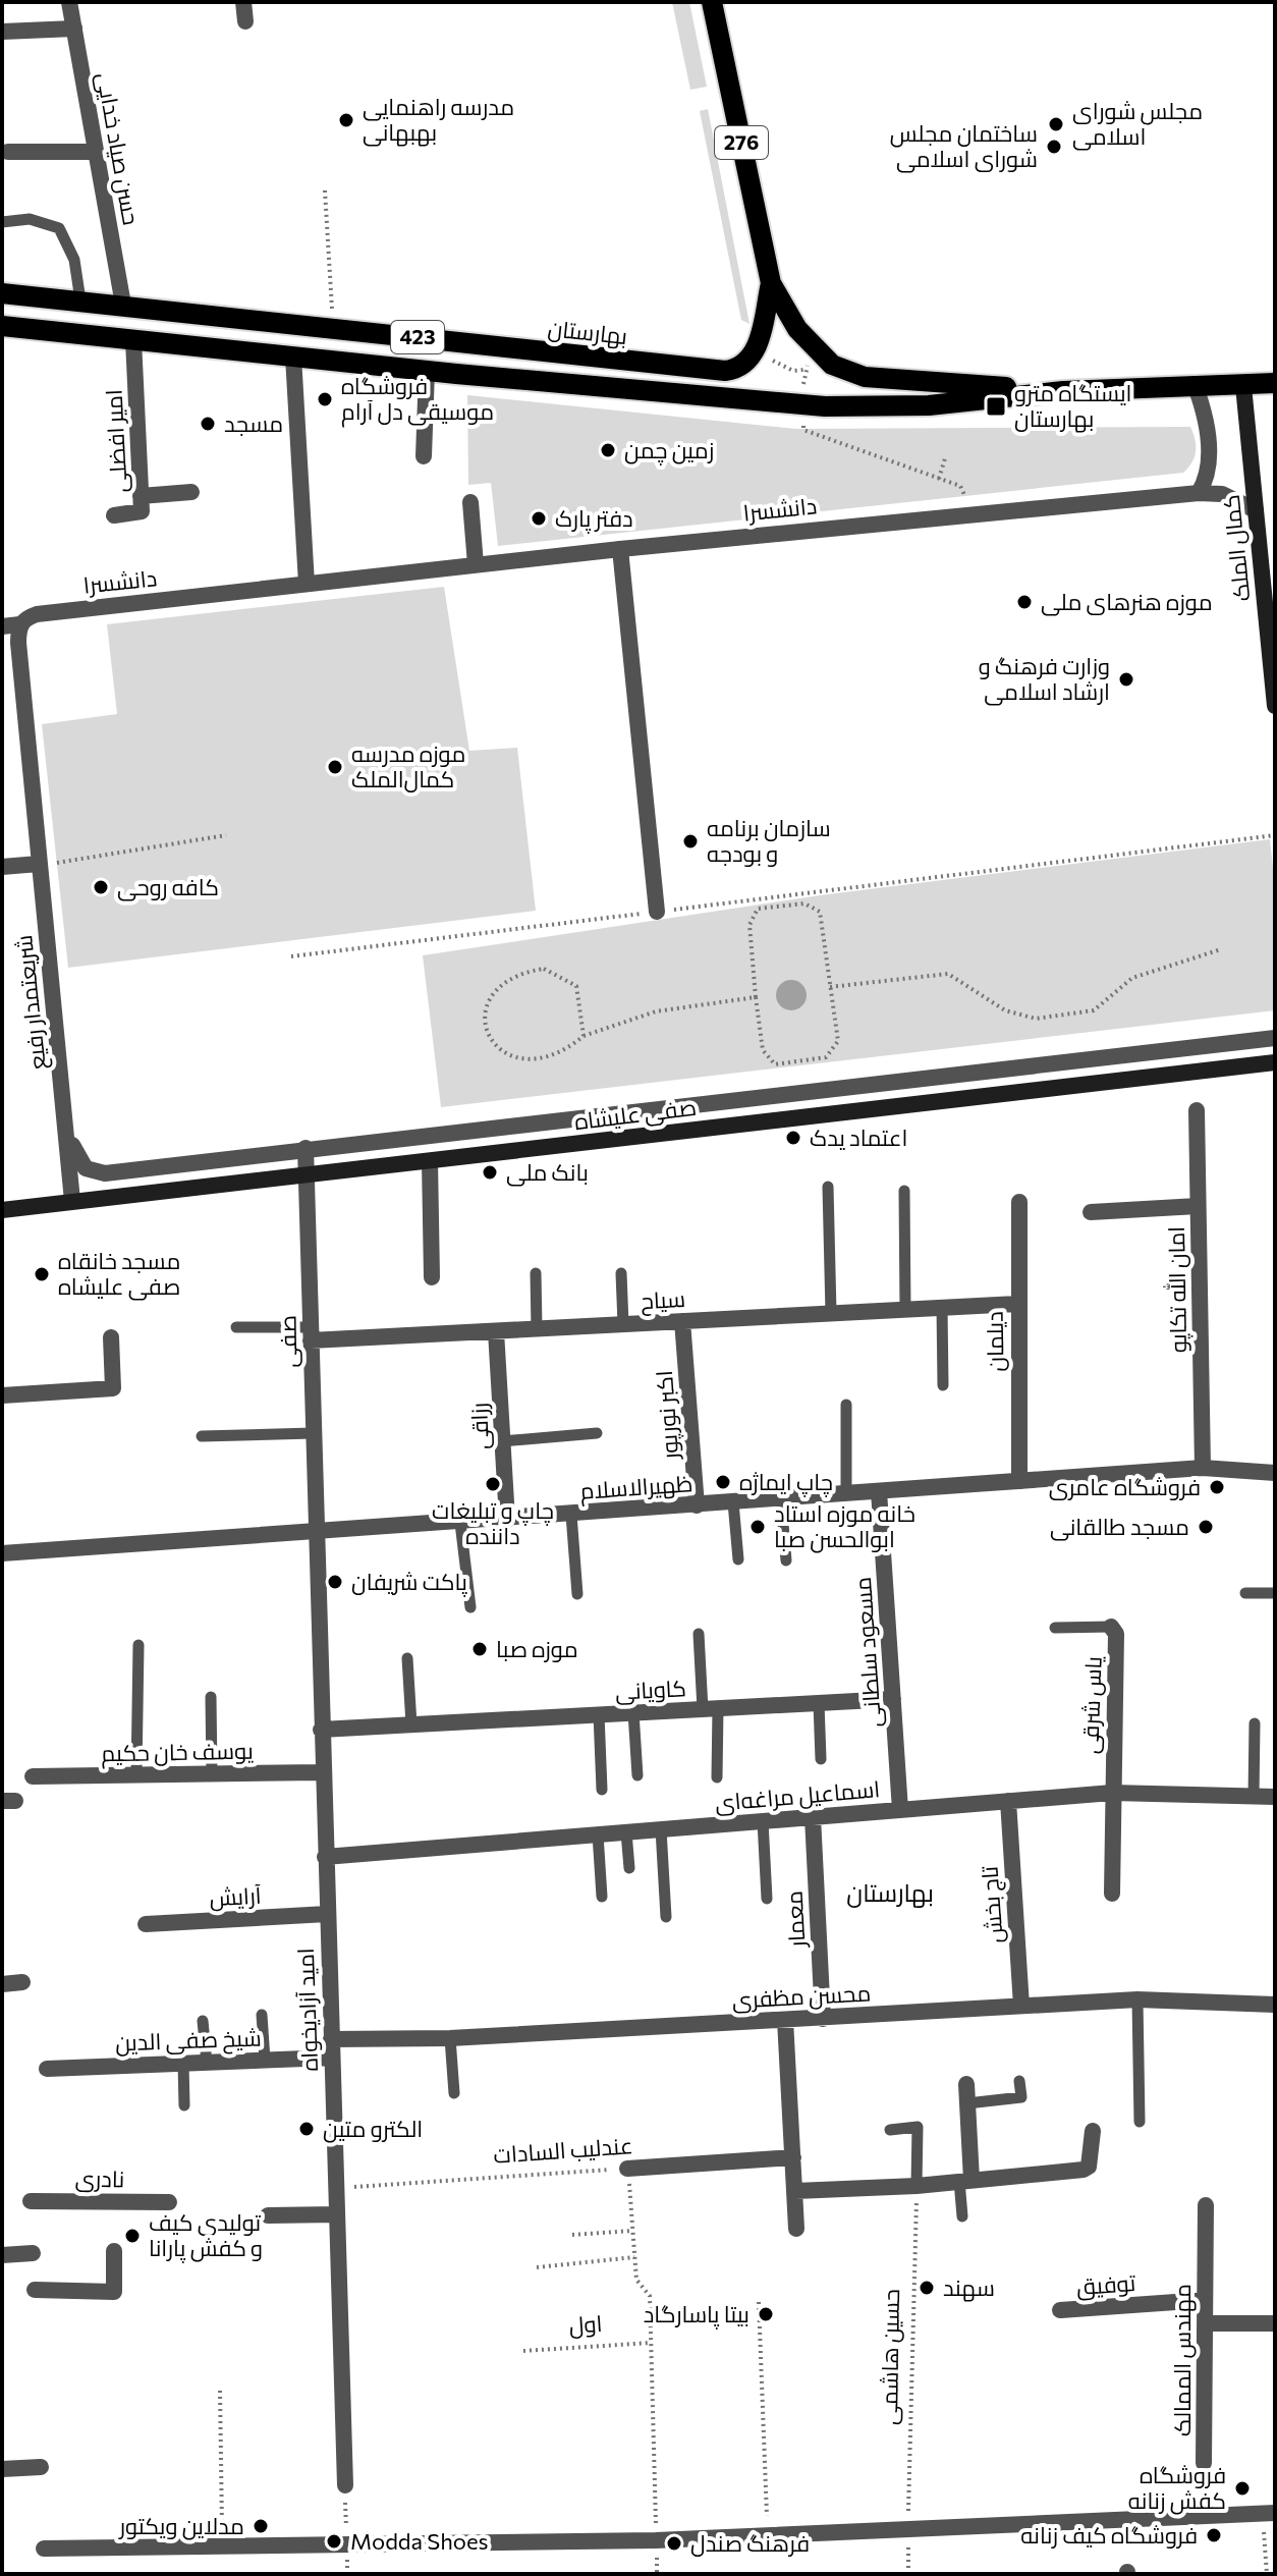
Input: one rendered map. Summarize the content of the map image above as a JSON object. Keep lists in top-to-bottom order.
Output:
{
  "streets": {
    "main road": [
      "276",
      "بهارستان",
      "423",
      "کمال الملک",
      "صفی علیشاه"
    ],
    "street": [
      "حسن صیاد خدایی",
      "امیر افضلی",
      "دانشسرا",
      "شریعتمدار رفیع",
      "امان الله تکاپو",
      "سیاح",
      "صفی",
      "دیلمان",
      "اکبر نورپور",
      "رزاقی",
      "ظهیرالاسلام",
      "مسعود سلطانی",
      "کاویانی",
      "یاس شرقی",
      "یوسف خان حکیم",
      "اسماعیل مراغه‌ای",
      "آرایش",
      "تاج بخش",
      "معمار",
      "محسن مظفری",
      "امید آزادیخواه",
      "شیخ صفی الدین",
      "عندلیب السادات",
      "نادری",
      "توفیق",
      "مهندس‌ الممالک"
    ],
    "path": ["اول", "حسین هاشمی"]
  },
  "crossings": [
    ["حسن صیاد خدایی", "بهارستان"],
    ["423", "امیر افضلی"],
    ["423", "کمال الملک"],
    ["دانشسرا", "کمال الملک"],
    ["دانشسرا", "شریعتمدار رفیع"],
    ["شریعتمدار رفیع", "صفی علیشاه"],
    ["صفی علیشاه", "صفی"],
    ["امان الله تکاپو", "ظهیرالاسلام"],
    ["سیاح", "صفی"],
    ["سیاح", "دیلمان"],
    ["سیاح", "اکبر نورپور"],
    ["سیاح", "رزاقی"],
    ["صفی", "ظهیرالاسلام"],
    ["صفی", "امید آزادیخواه"],
    ["دیلمان", "ظهیرالاسلام"],
    ["اکبر نورپور", "ظهیرالاسلام"],
    ["رزاقی", "ظهیرالاسلام"],
    ["ظهیرالاسلام", "مسعود سلطانی"],
    ["ظهیرالاسلام", "امید آزادیخواه"],
    ["مسعود سلطانی", "کاویانی"],
    ["مسعود سلطانی", "اسماعیل مراغه‌ای"],
    ["کاویانی", "امید آزادیخواه"],
    ["یاس شرقی", "اسماعیل مراغه‌ای"],
    ["یوسف خان حکیم", "امید آزادیخواه"],
    ["اسماعیل مراغه‌ای", "تاج بخش"],
    ["اسماعیل مراغه‌ای", "معمار"],
    ["اسماعیل مراغه‌ای", "امید آزادیخواه"],
    ["آرایش", "امید آزادیخواه"],
    ["تاج بخش", "محسن مظفری"],
    ["معمار", "محسن مظفری"],
    ["محسن مظفری", "امید آزادیخواه"],
    ["محسن مظفری", "شیخ صفی الدین"],
    ["امید آزادیخواه", "شیخ صفی الدین"],
    ["امید آزادیخواه", "عندلیب السادات"],
    ["توفیق", "مهندس‌ الممالک"]
  ],
  "districts": ["بهارستان"],
  "places": {
    "other": [
      "مدرسه راهنمایی بهبهانی",
      "مجلس شورای اسلامی",
      "ساختمان مجلس شورای اسلامی",
      "فروشگاه موسیقی دل آرام",
      "مسجد",
      "زمین چمن",
      "دفتر پارک",
      "موزه هنرهای ملی",
      "وزارت فرهنگ و ارشاد اسلامی",
      "موزه مدرسه کمال‌الملک",
      "سازمان برنامه و بودجه",
      "کافه روحی",
      "اعتماد یدک",
      "بانک ملی",
      "مسجد خانقاه صفی علیشاه",
      "چاپ ایماژه",
      "چاپ و تبلیغات داننده",
      "فروشگاه عامری",
      "خانه موزه استاد ابوالحسن صبا",
      "مسجد طالقانی",
      "پاکت شریفان",
      "موزه صبا",
      "الکترو متین",
      "تولیدی کیف و کفش پارانا",
      "سهند",
      "بیتا پاسارگاد",
      "فروشگاه کفش زنانه",
      "مدلاین ویکتور",
      "فروشگاه کیف زنانه",
      "Modda Shoes",
      "فرهنگ صندل"
    ],
    "transit": ["ایستگاه مترو بهارستان"]
  }
}
